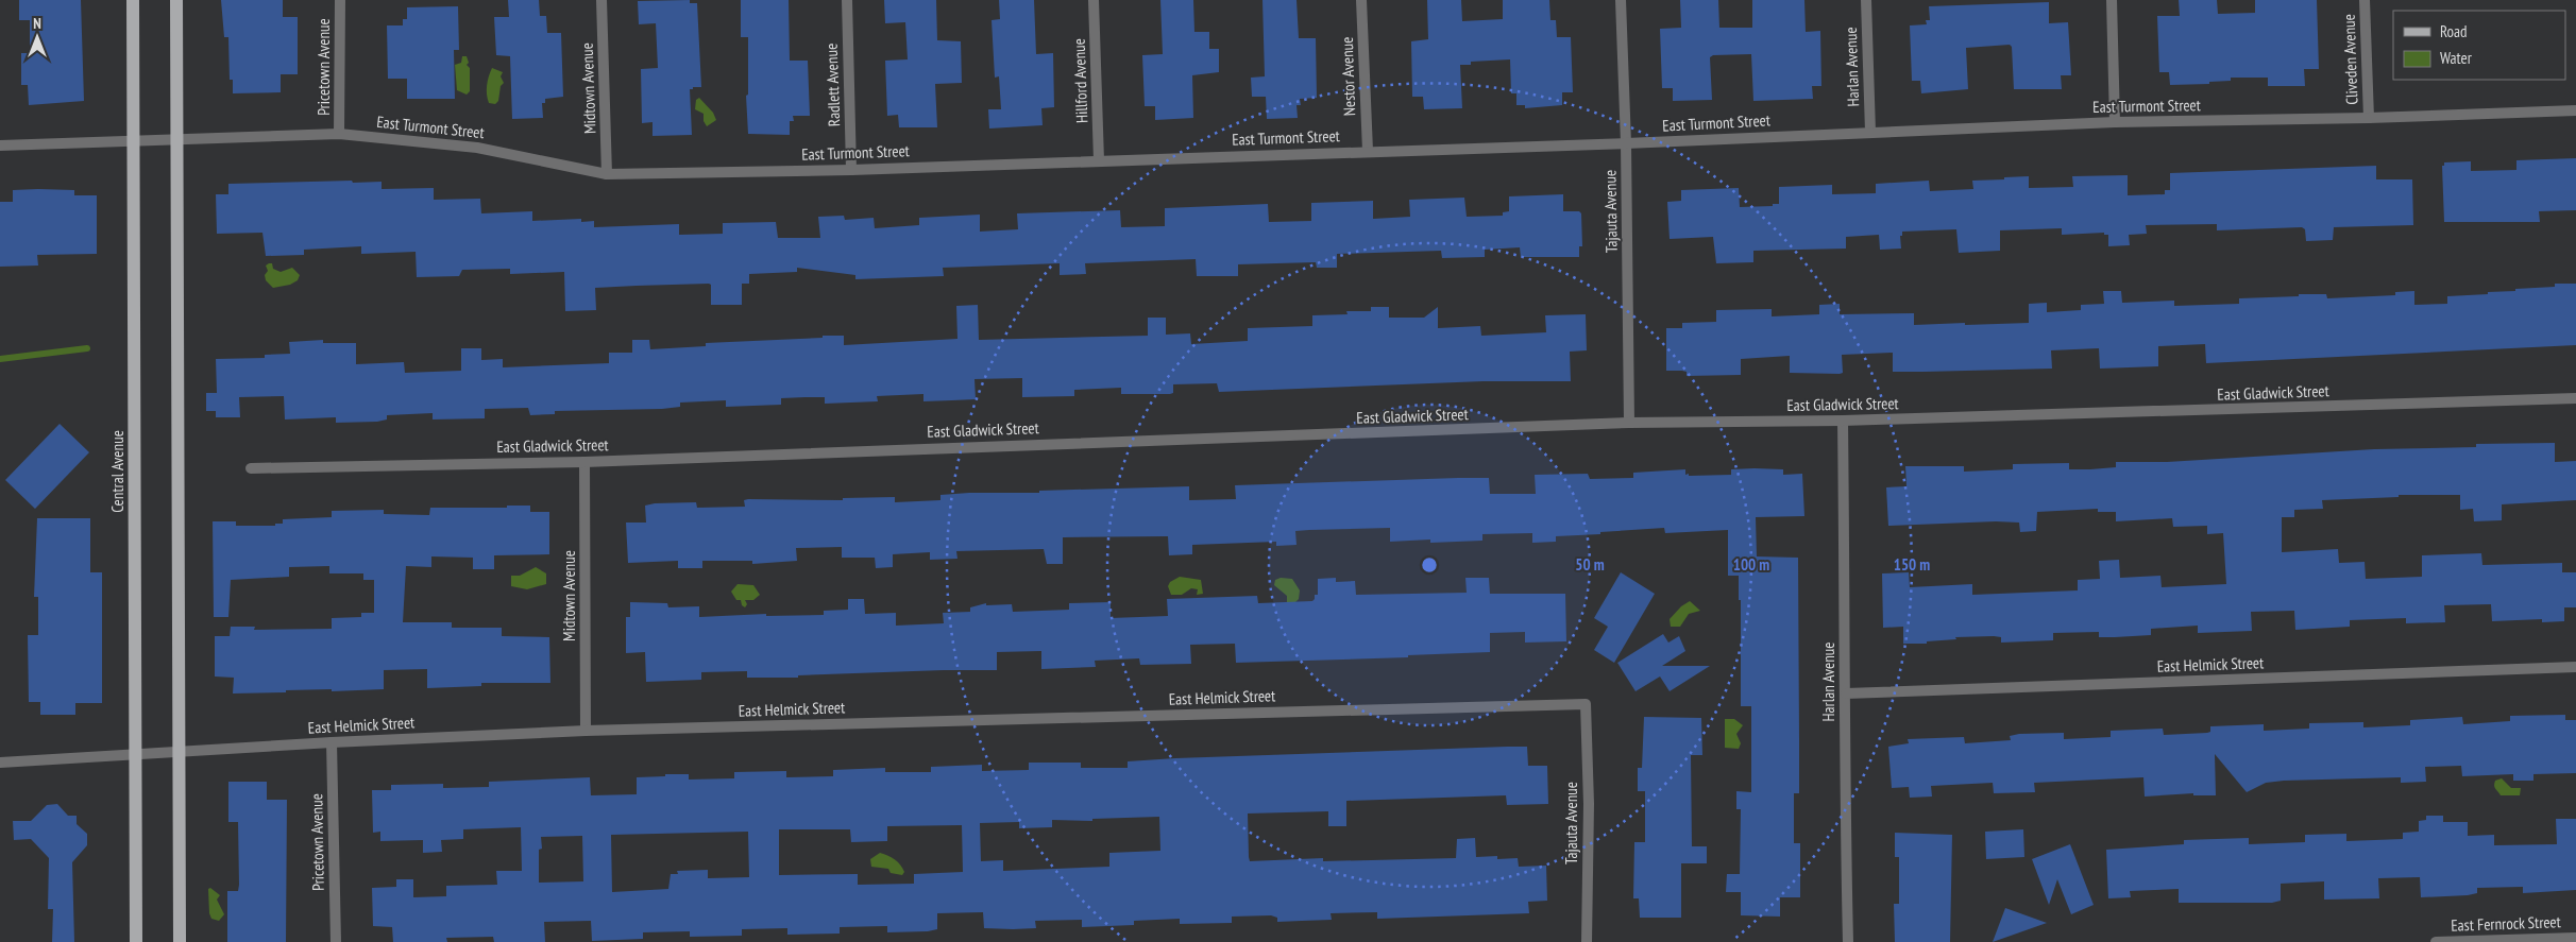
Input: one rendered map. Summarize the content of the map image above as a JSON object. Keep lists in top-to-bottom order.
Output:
{
  "streets": {
    "main road": ["Central Avenue"],
    "street": [
      "Cliveden Avenue",
      "Pricetown Avenue",
      "Harlan Avenue",
      "Nestor Avenue",
      "Hillford Avenue",
      "Radlett Avenue",
      "Midtown Avenue",
      "East Turmont Street",
      "Tajauta Avenue",
      "East Gladwick Street",
      "East Helmick Street",
      "East Fernrock Street"
    ]
  },
  "crossings": [
    ["Cliveden Avenue", "East Turmont Street"],
    ["Pricetown Avenue", "East Turmont Street"],
    ["Pricetown Avenue", "East Helmick Street"],
    ["Harlan Avenue", "East Turmont Street"],
    ["Harlan Avenue", "East Gladwick Street"],
    ["Harlan Avenue", "East Helmick Street"],
    ["Nestor Avenue", "East Turmont Street"],
    ["Hillford Avenue", "East Turmont Street"],
    ["Radlett Avenue", "East Turmont Street"],
    ["Midtown Avenue", "East Turmont Street"],
    ["Midtown Avenue", "East Gladwick Street"],
    ["Midtown Avenue", "East Helmick Street"],
    ["East Turmont Street", "Tajauta Avenue"],
    ["East Turmont Street", "Central Avenue"],
    ["Tajauta Avenue", "East Gladwick Street"],
    ["Tajauta Avenue", "East Helmick Street"],
    ["Central Avenue", "East Helmick Street"]
  ],
  "legend": ["Road", "Water"],
  "north": "top",
  "rings": ["50 m", "100 m", "150 m"]
}
